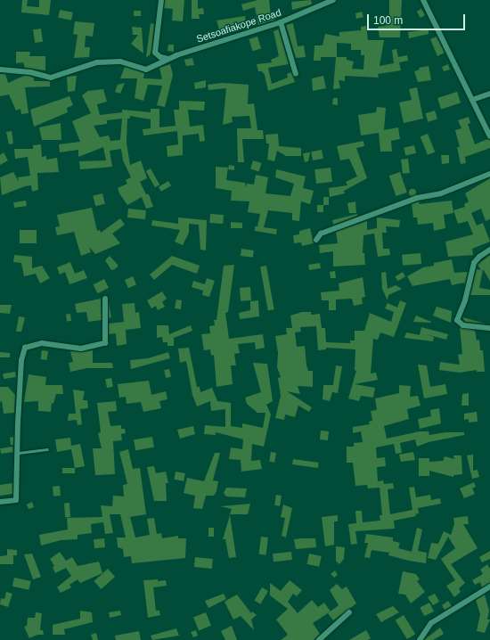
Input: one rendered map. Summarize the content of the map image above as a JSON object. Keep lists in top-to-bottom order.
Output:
{
  "streets": {
    "street": ["Setsoafiakope Road"]
  },
  "scale_bar": "100 m"
}
